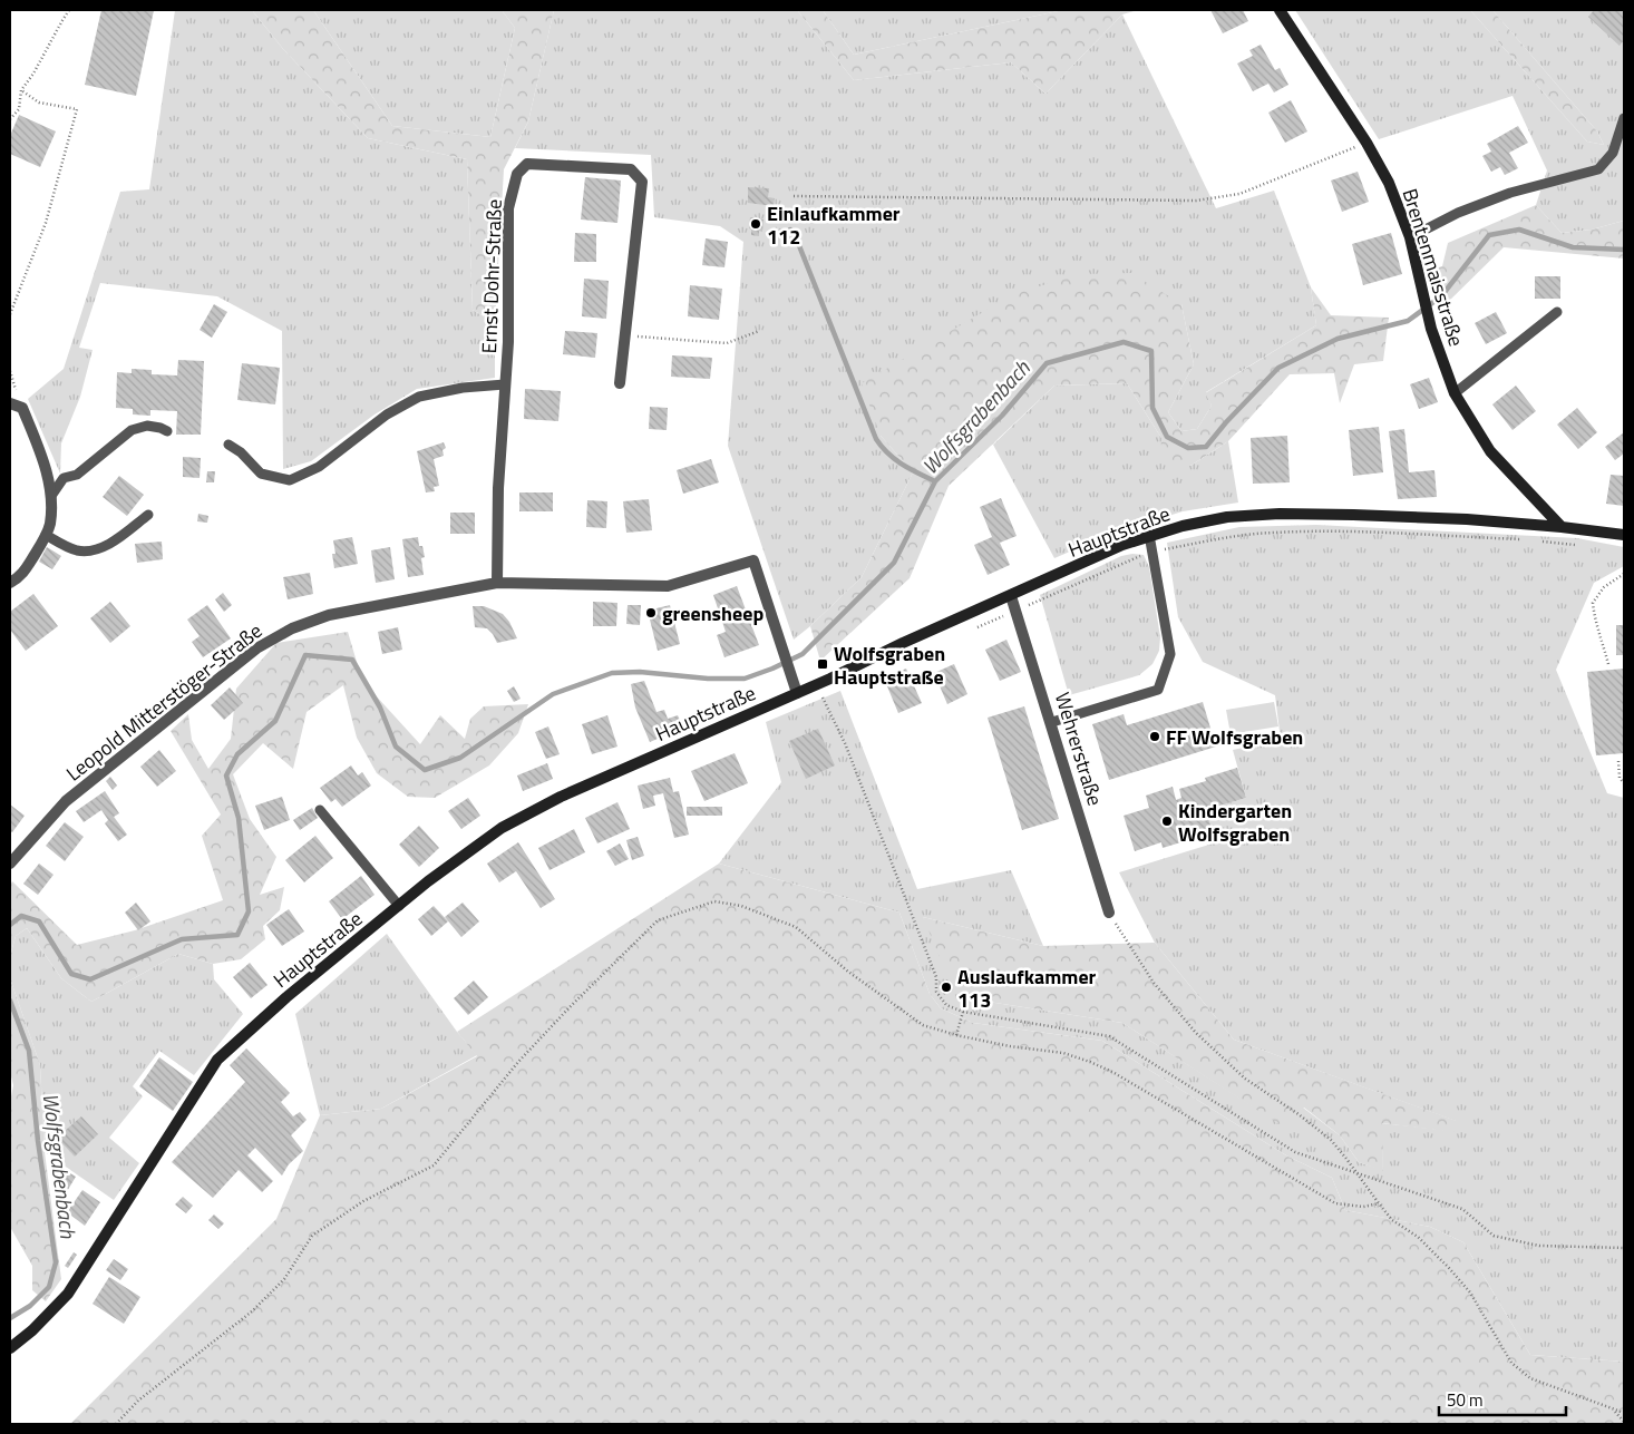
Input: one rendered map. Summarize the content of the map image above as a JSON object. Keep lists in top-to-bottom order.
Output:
{
  "streets": {
    "main road": ["Brentenmaisstraße", "Hauptstraße"],
    "street": ["Ernst Dohr-Straße", "Leopold Mitterstöger-Straße", "Wehrerstraße"]
  },
  "crossings": [
    ["Brentenmaisstraße", "Hauptstraße"],
    ["Ernst Dohr-Straße", "Leopold Mitterstöger-Straße"],
    ["Hauptstraße", "Leopold Mitterstöger-Straße"],
    ["Hauptstraße", "Wehrerstraße"]
  ],
  "water": ["Wolfsgrabenbach"],
  "places": {
    "other": [
      "Einlaufkammer 112",
      "greensheep",
      "FF Wolfsgraben",
      "Kindergarten Wolfsgraben",
      "Auslaufkammer 113"
    ],
    "transit": ["Wolfsgraben Hauptstraße"]
  },
  "scale_bar": "50 m"
}
